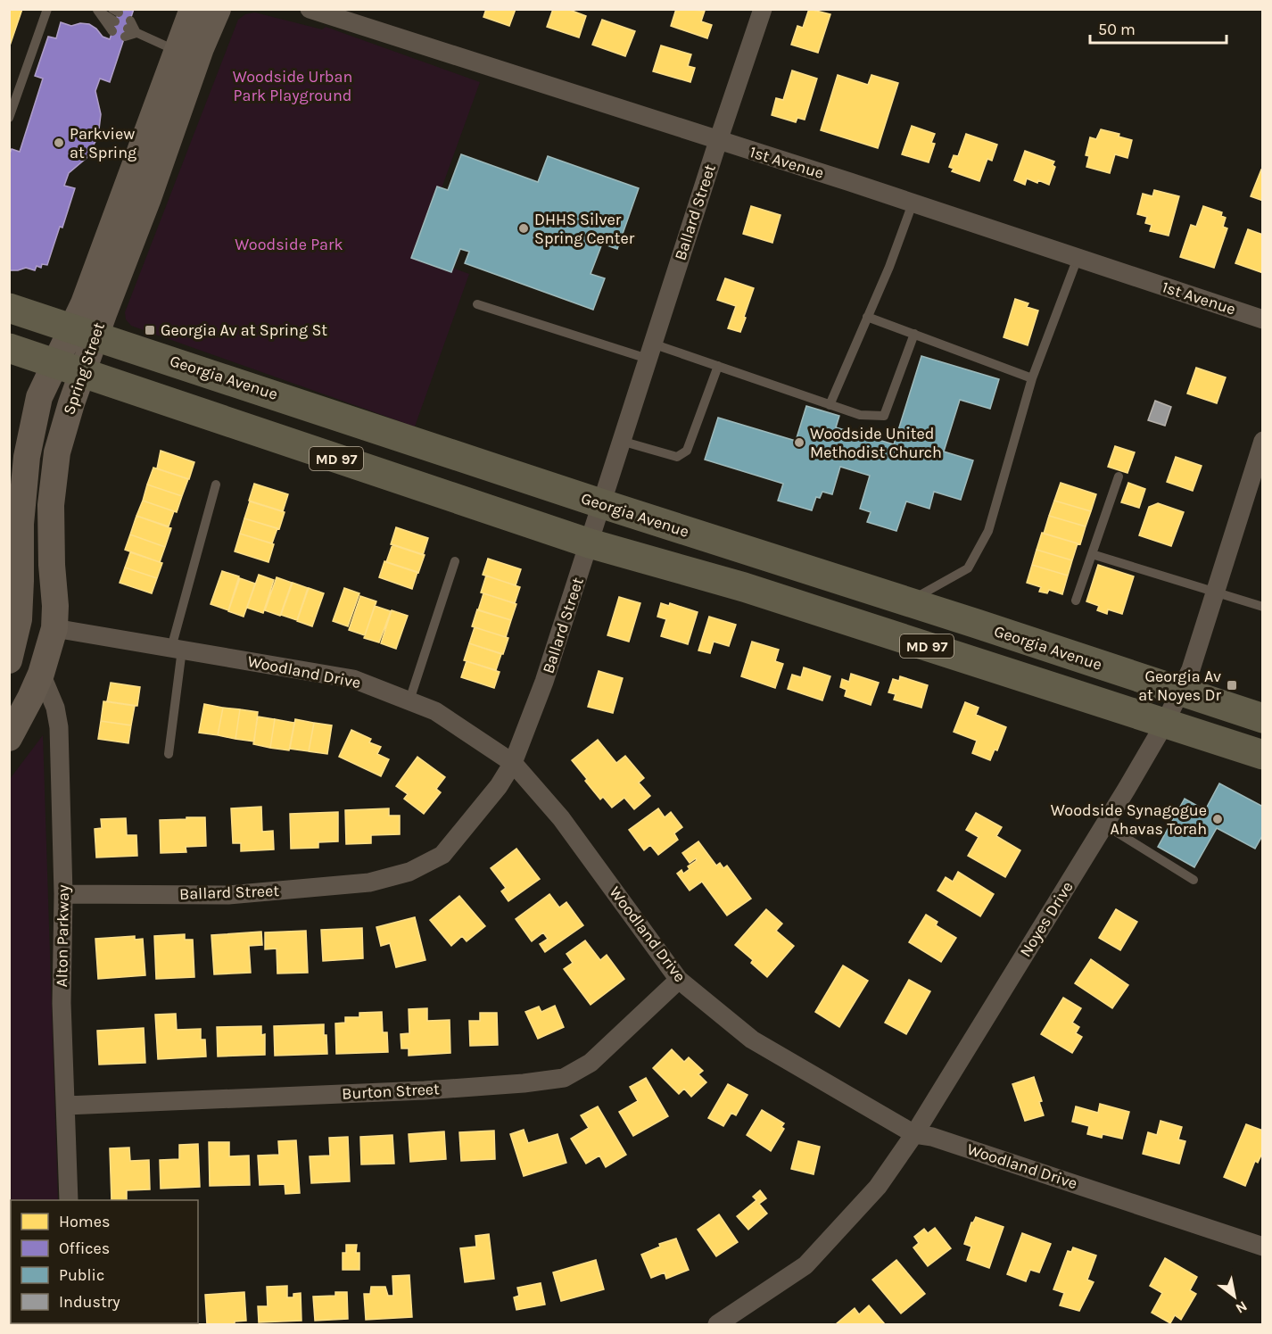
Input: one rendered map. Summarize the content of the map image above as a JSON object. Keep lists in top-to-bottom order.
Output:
{
  "streets": {
    "main road": ["Spring Street", "Georgia Avenue", "MD 97"],
    "street": [
      "1st Avenue",
      "Ballard Street",
      "Woodland Drive",
      "Noyes Drive",
      "Alton Parkway",
      "Burton Street"
    ]
  },
  "crossings": [
    ["1st Avenue", "Ballard Street"],
    ["Ballard Street", "Georgia Avenue"],
    ["Ballard Street", "MD 97"],
    ["Ballard Street", "Woodland Drive"],
    ["Ballard Street", "Alton Parkway"],
    ["Spring Street", "Georgia Avenue"],
    ["Spring Street", "MD 97"],
    ["Spring Street", "Woodland Drive"],
    ["Spring Street", "Alton Parkway"],
    ["Georgia Avenue", "Noyes Drive"],
    ["MD 97", "Noyes Drive"],
    ["Woodland Drive", "Noyes Drive"],
    ["Woodland Drive", "Burton Street"],
    ["Alton Parkway", "Burton Street"]
  ],
  "parks": ["Woodside Urban Park Playground", "Woodside Park"],
  "places": {
    "other": [
      "Parkview at Spring",
      "DHHS Silver Spring Center",
      "Woodside United Methodist Church",
      "Woodside Synagogue Ahavas Torah"
    ],
    "transit": ["Georgia Av at Spring St", "Georgia Av at Noyes Dr"]
  },
  "legend": [
    "Homes",
    "Offices",
    "Public",
    "Industry"
  ],
  "scale_bar": "50 m",
  "north": "bottom right"
}
